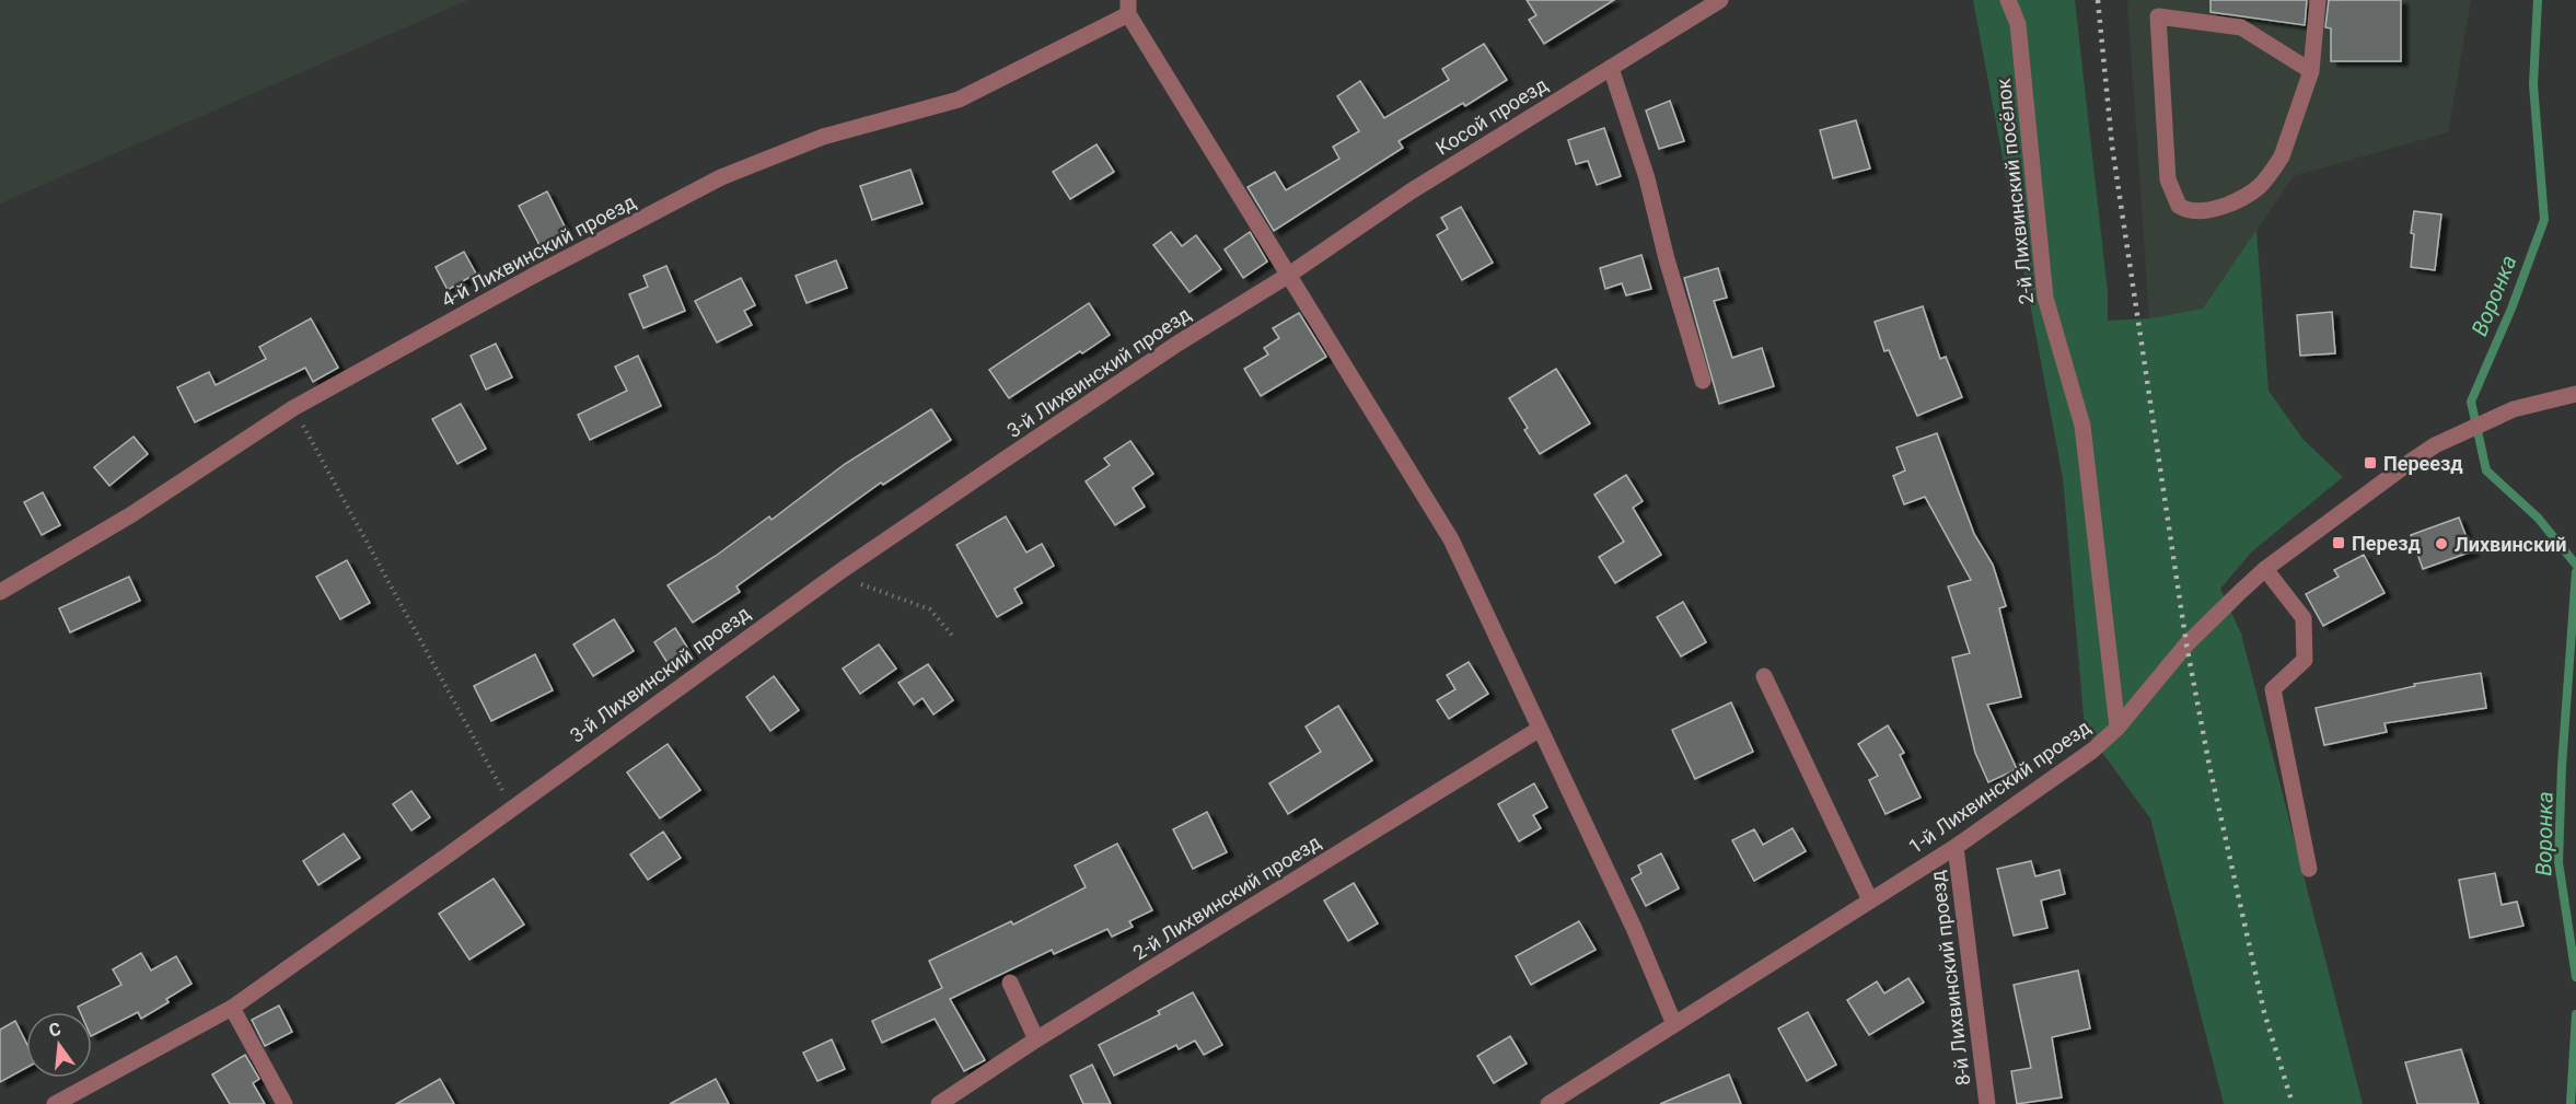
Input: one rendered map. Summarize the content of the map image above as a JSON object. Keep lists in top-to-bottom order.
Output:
{
  "streets": {
    "street": [
      "Косой проезд",
      "2-й Лихвинский посёлок",
      "4-й Лихвинский проезд",
      "3-й Лихвинский проезд",
      "1-й Лихвинский проезд",
      "2-й Лихвинский проезд",
      "8-й Лихвинский проезд"
    ]
  },
  "crossings": [
    ["Косой проезд", "3-й Лихвинский проезд"],
    ["2-й Лихвинский посёлок", "1-й Лихвинский проезд"],
    ["1-й Лихвинский проезд", "8-й Лихвинский проезд"]
  ],
  "water": ["Воронка"],
  "places": {
    "transit": ["Переезд", "Перезд"],
    "other": ["Лихвинский"]
  },
  "north": "top"
}
